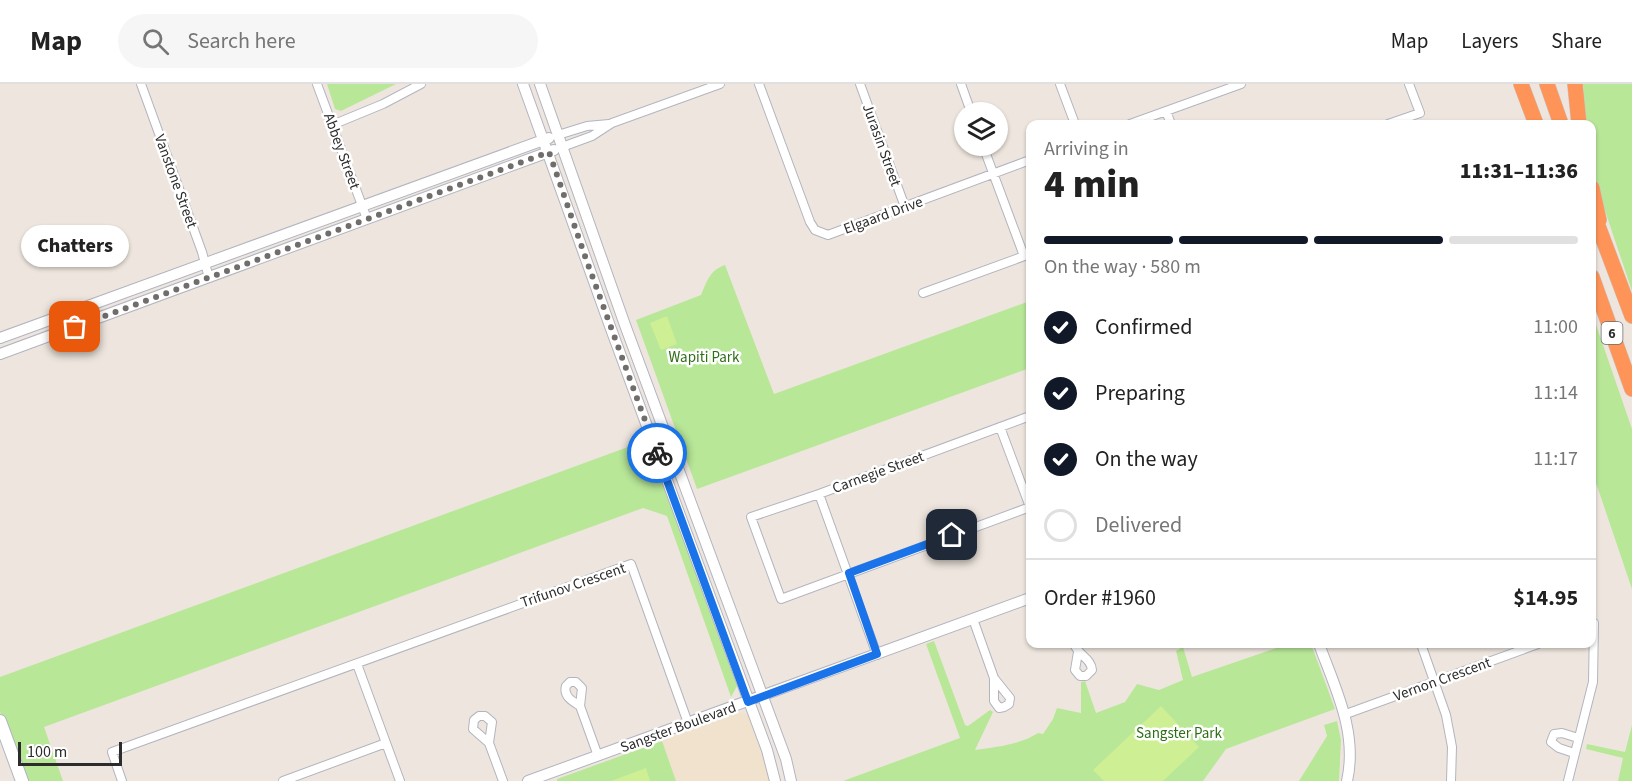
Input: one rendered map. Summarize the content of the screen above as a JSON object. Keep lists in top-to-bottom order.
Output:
{
  "streets": {
    "highway": ["6"],
    "street": [
      "Jurasin Street",
      "Abbey Street",
      "Vanstone Street",
      "Elgaard Drive",
      "Carnegie Street",
      "Trifunov Crescent",
      "Vernon Crescent",
      "Sangster Boulevard"
    ]
  },
  "crossings": [
    ["Jurasin Street", "Elgaard Drive"],
    ["Carnegie Street", "Sangster Boulevard"],
    ["Trifunov Crescent", "Sangster Boulevard"]
  ],
  "parks": ["Wapiti Park", "Sangster Park"],
  "places": ["Chatters"],
  "scale_bar": "100 m",
  "page": {
    "header": "Map",
    "search": "Search here",
    "nav": ["Map", "Layers", "Share"],
    "heading": ["4 min", "Arriving in", "11:31–11:36"],
    "panel": ["Order #1960", "$14.95"],
    "bar": "On the way · 580 m",
    "bubble": "Chatters",
    "list": [
      ["Confirmed", "11:00"],
      ["Preparing", "11:14"],
      ["On the way", "11:17"],
      "Delivered"
    ],
    "scale": "100 m"
  }
}
